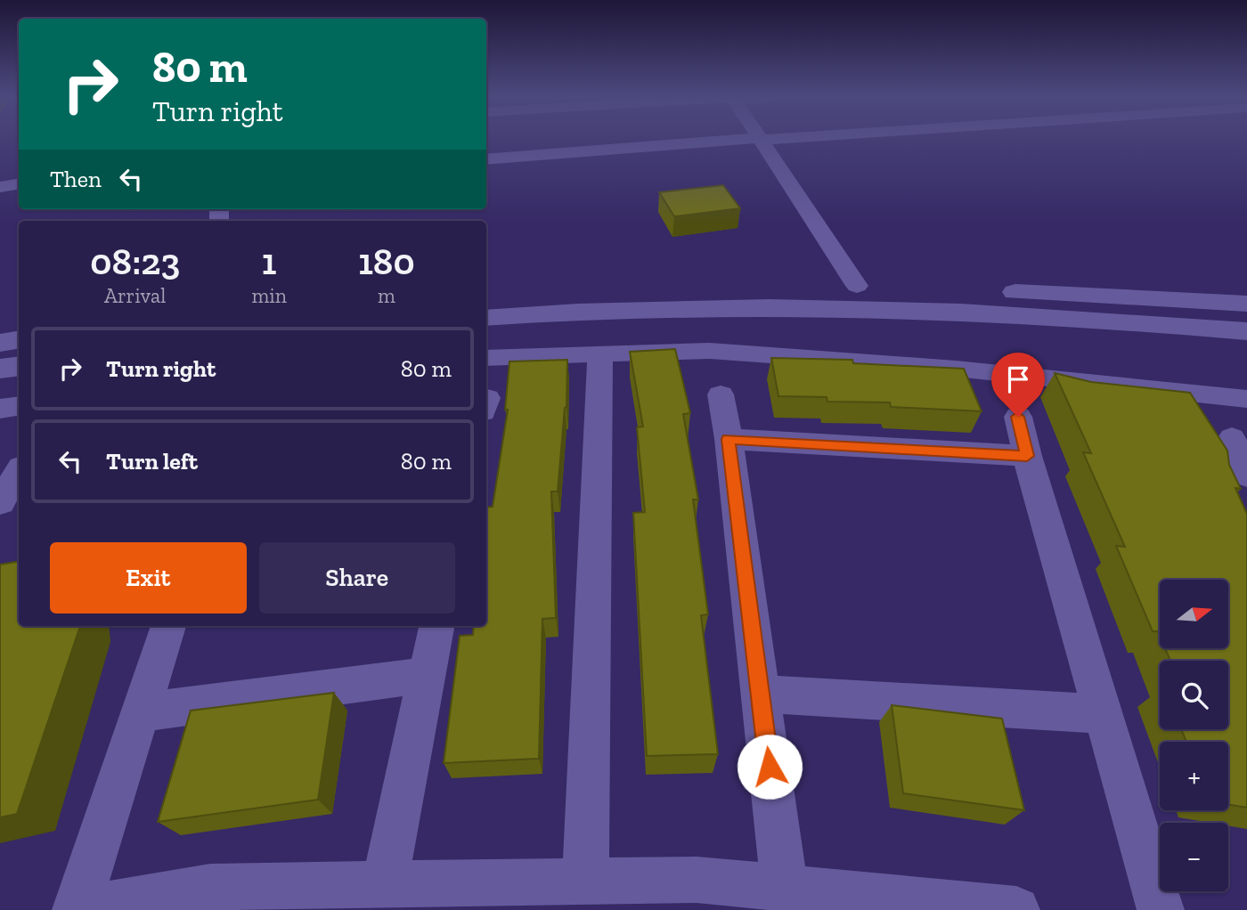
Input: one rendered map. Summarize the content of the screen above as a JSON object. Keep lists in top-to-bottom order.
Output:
{
  "north": "right",
  "page": {
    "turn": ["80 m", "Turn right"],
    "then": "Then",
    "eta": [
      "08:23",
      "Arrival",
      "1",
      "min",
      "180",
      "m"
    ],
    "list": [
      {
        "name": "Turn right",
        "value": "80 m"
      },
      {
        "name": "Turn left",
        "value": "80 m"
      }
    ],
    "buttons": ["Exit", "Share"],
    "map_buttons": ["+", "−"]
  }
}
